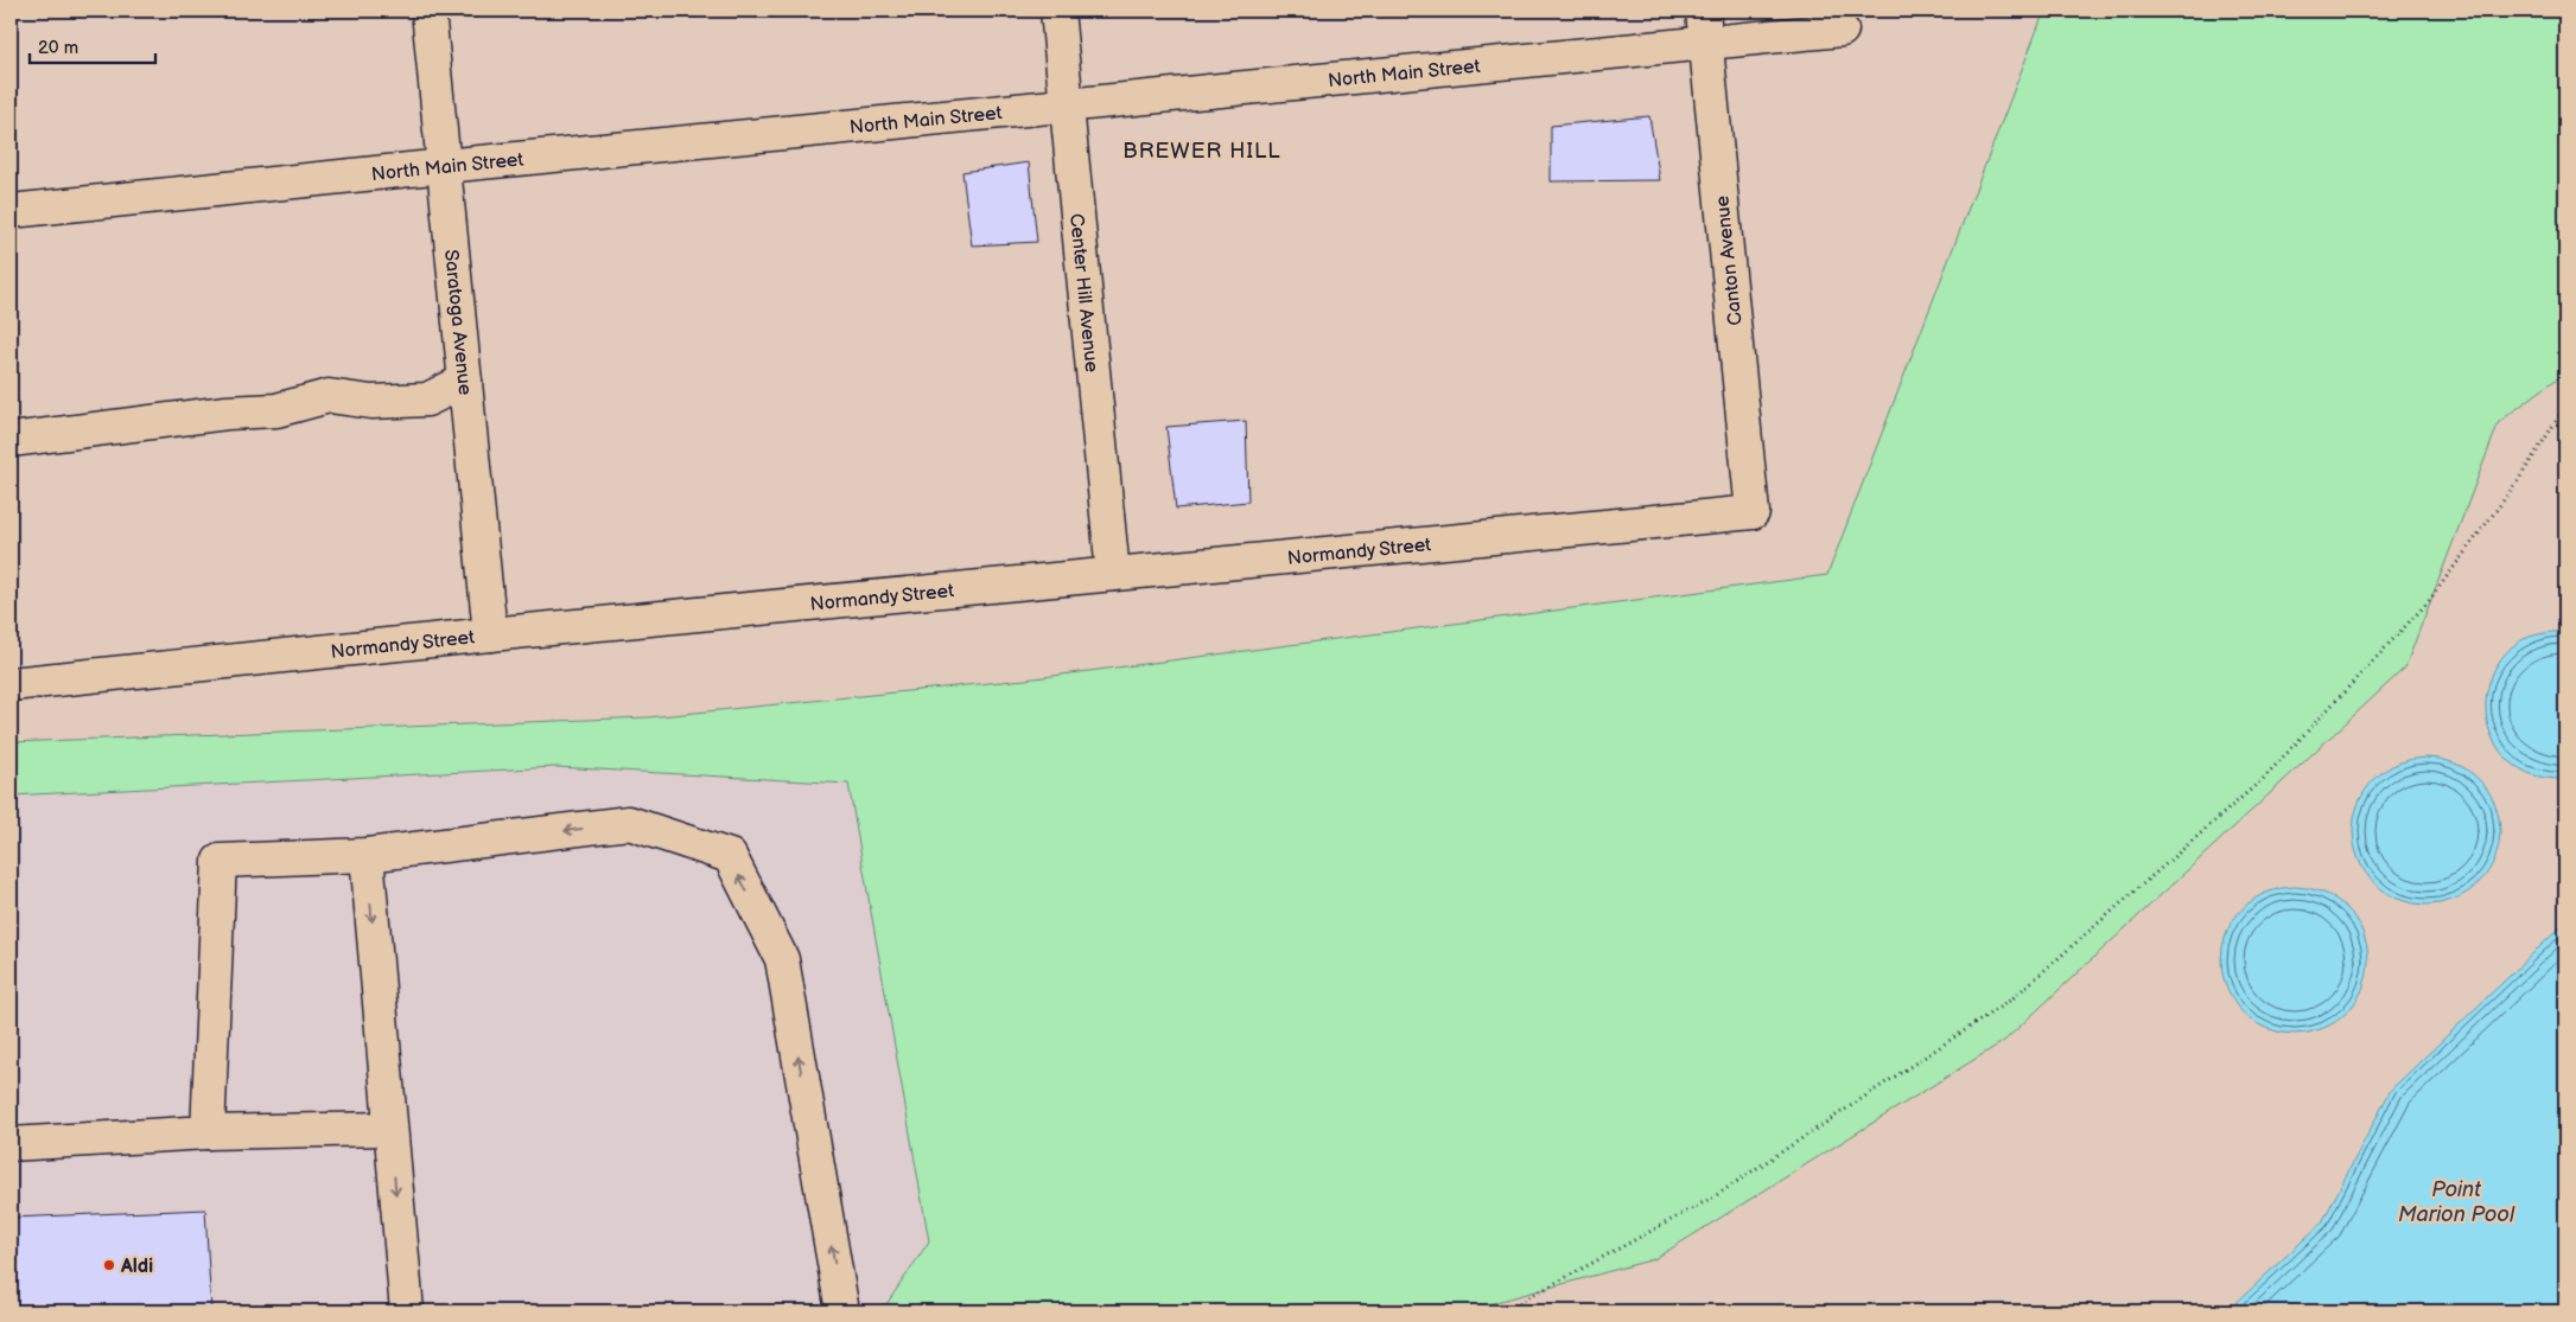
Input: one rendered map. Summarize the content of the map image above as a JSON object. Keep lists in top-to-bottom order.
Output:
{
  "streets": {
    "street": [
      "North Main Street",
      "Canton Avenue",
      "Center Hill Avenue",
      "Saratoga Avenue",
      "Normandy Street"
    ]
  },
  "crossings": [
    ["North Main Street", "Canton Avenue"],
    ["North Main Street", "Center Hill Avenue"],
    ["North Main Street", "Saratoga Avenue"],
    ["Canton Avenue", "Normandy Street"],
    ["Center Hill Avenue", "Normandy Street"],
    ["Saratoga Avenue", "Normandy Street"]
  ],
  "districts": ["BREWER HILL"],
  "water": ["Point Marion Pool"],
  "places": ["Aldi"],
  "scale_bar": "20 m"
}
